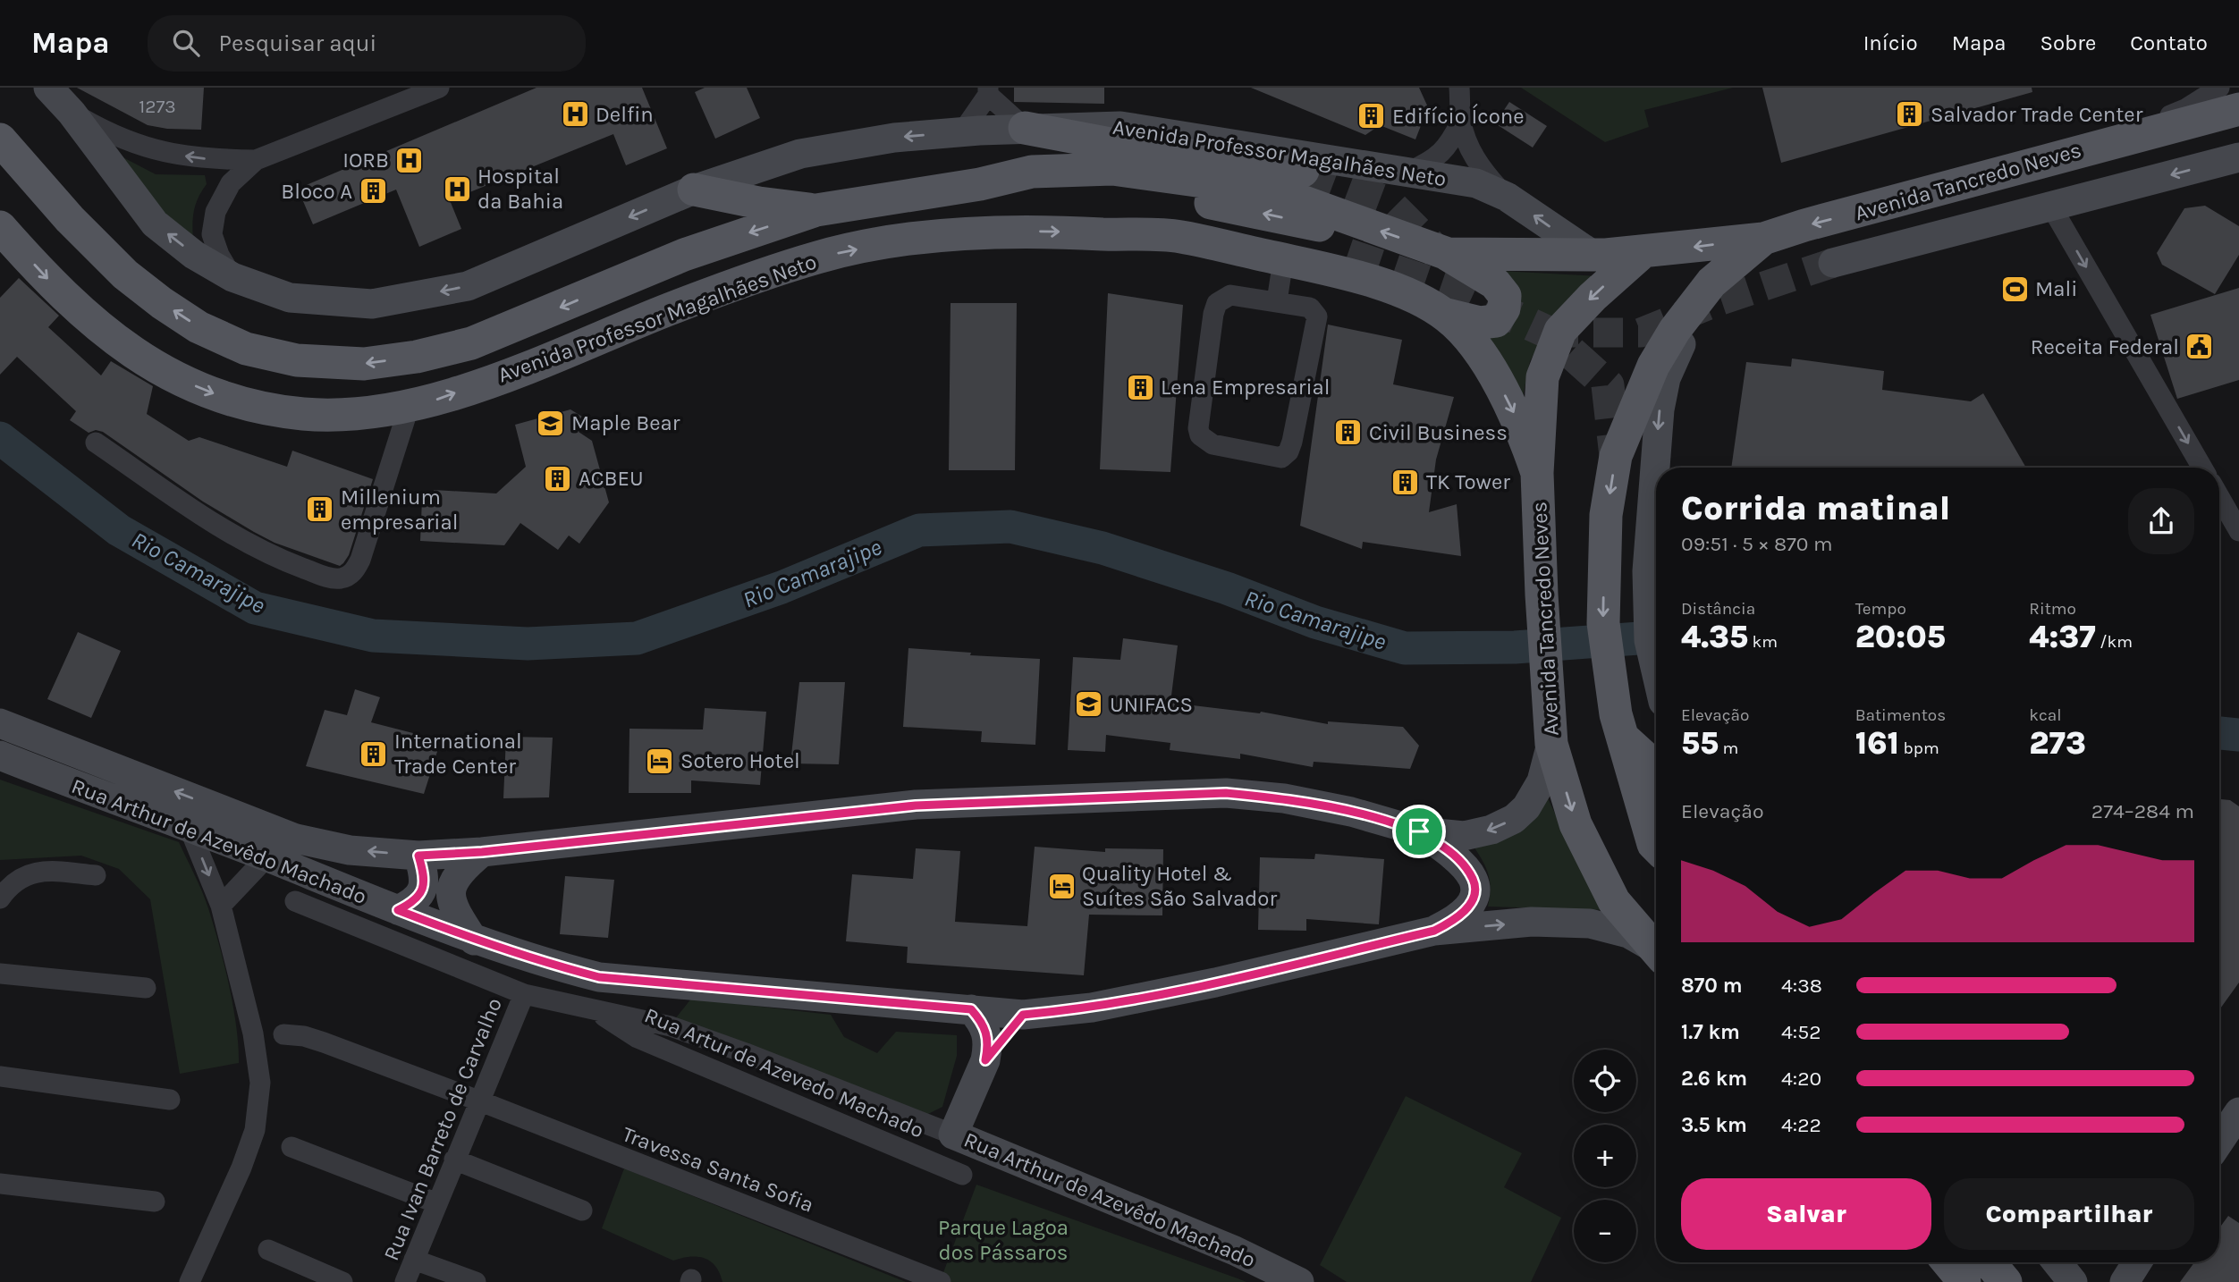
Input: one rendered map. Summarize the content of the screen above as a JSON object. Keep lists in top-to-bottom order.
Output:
{
  "streets": {
    "main road": ["Avenida Professor Magalhães Neto", "Avenida Tancredo Neves"],
    "street": [
      "Rua Arthur de Azevêdo Machado",
      "Rua Artur de Azevedo Machado",
      "Rua Ivan Barreto de Carvalho",
      "Travessa Santa Sofia"
    ]
  },
  "crossings": [
    ["Avenida Professor Magalhães Neto", "Avenida Tancredo Neves"],
    ["Rua Arthur de Azevêdo Machado", "Rua Artur de Azevedo Machado"],
    ["Rua Arthur de Azevêdo Machado", "Rua Ivan Barreto de Carvalho"],
    ["Rua Ivan Barreto de Carvalho", "Travessa Santa Sofia"]
  ],
  "water": ["Rio Camarajipe"],
  "parks": ["Parque Lagoa dos Pássaros"],
  "places": {
    "hospital": ["Delfin", "IORB", "Hospital da Bahia"],
    "building": [
      "Salvador Trade Center",
      "Edifício Ícone",
      "Bloco A",
      "Lena Empresarial",
      "Civil Business",
      "ACBEU",
      "TK Tower",
      "Millenium empresarial",
      "International Trade Center"
    ],
    "sports": ["Mali"],
    "public building": ["Receita Federal"],
    "school or university": ["Maple Bear", "UNIFACS"],
    "hotel": ["Sotero Hotel", "Quality Hotel & Suítes São Salvador"]
  },
  "house_numbers": ["1273"],
  "page": {
    "header": "Mapa",
    "search": "Pesquisar aqui",
    "nav": [
      "Início",
      "Mapa",
      "Sobre",
      "Contato"
    ],
    "heading": ["Corrida matinal", "09:51 · 5 × 870 m"],
    "stats": [
      ["Distância", "4.35 km"],
      ["Tempo", "20:05"],
      ["Ritmo", "4:37 /km"],
      ["Elevação", "55 m"],
      ["Batimentos", "161 bpm"],
      ["kcal", "273"]
    ],
    "chart": ["Elevação", "274–284 m"],
    "list": [
      {
        "name": "870 m",
        "note": "4:38"
      },
      {
        "name": "1.7 km",
        "note": "4:52"
      },
      {
        "name": "2.6 km",
        "note": "4:20"
      },
      {
        "name": "3.5 km",
        "note": "4:22"
      }
    ],
    "map_buttons": ["+", "−"],
    "buttons": ["Salvar", "Compartilhar"]
  }
}
